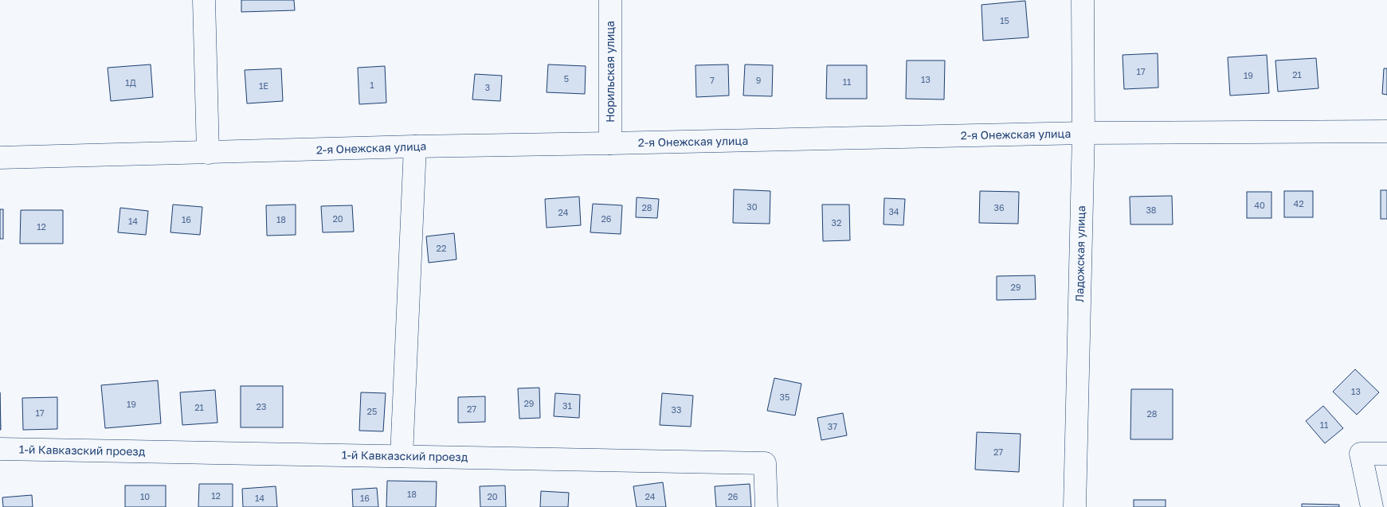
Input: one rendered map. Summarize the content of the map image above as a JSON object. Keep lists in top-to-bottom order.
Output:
{
  "streets": {
    "street": [
      "Норильская улица",
      "2-я Онежская улица",
      "Ладожская улица",
      "1-й Кавказский проезд"
    ]
  },
  "crossings": [
    ["Норильская улица", "2-я Онежская улица"],
    ["2-я Онежская улица", "Ладожская улица"]
  ],
  "house_numbers": [
    "15",
    "17",
    "21",
    "19",
    "5",
    "13",
    "7",
    "9",
    "11",
    "1Д",
    "1",
    "1Е",
    "3",
    "42",
    "40",
    "30",
    "28",
    "36",
    "38",
    "34",
    "24",
    "20",
    "26",
    "16",
    "18",
    "14",
    "32",
    "12",
    "22",
    "29",
    "13",
    "35",
    "29",
    "19",
    "31",
    "23",
    "21",
    "27",
    "33",
    "25",
    "17",
    "28",
    "11",
    "37",
    "27",
    "18",
    "12",
    "10",
    "20",
    "24",
    "26",
    "14",
    "16"
  ]
}
